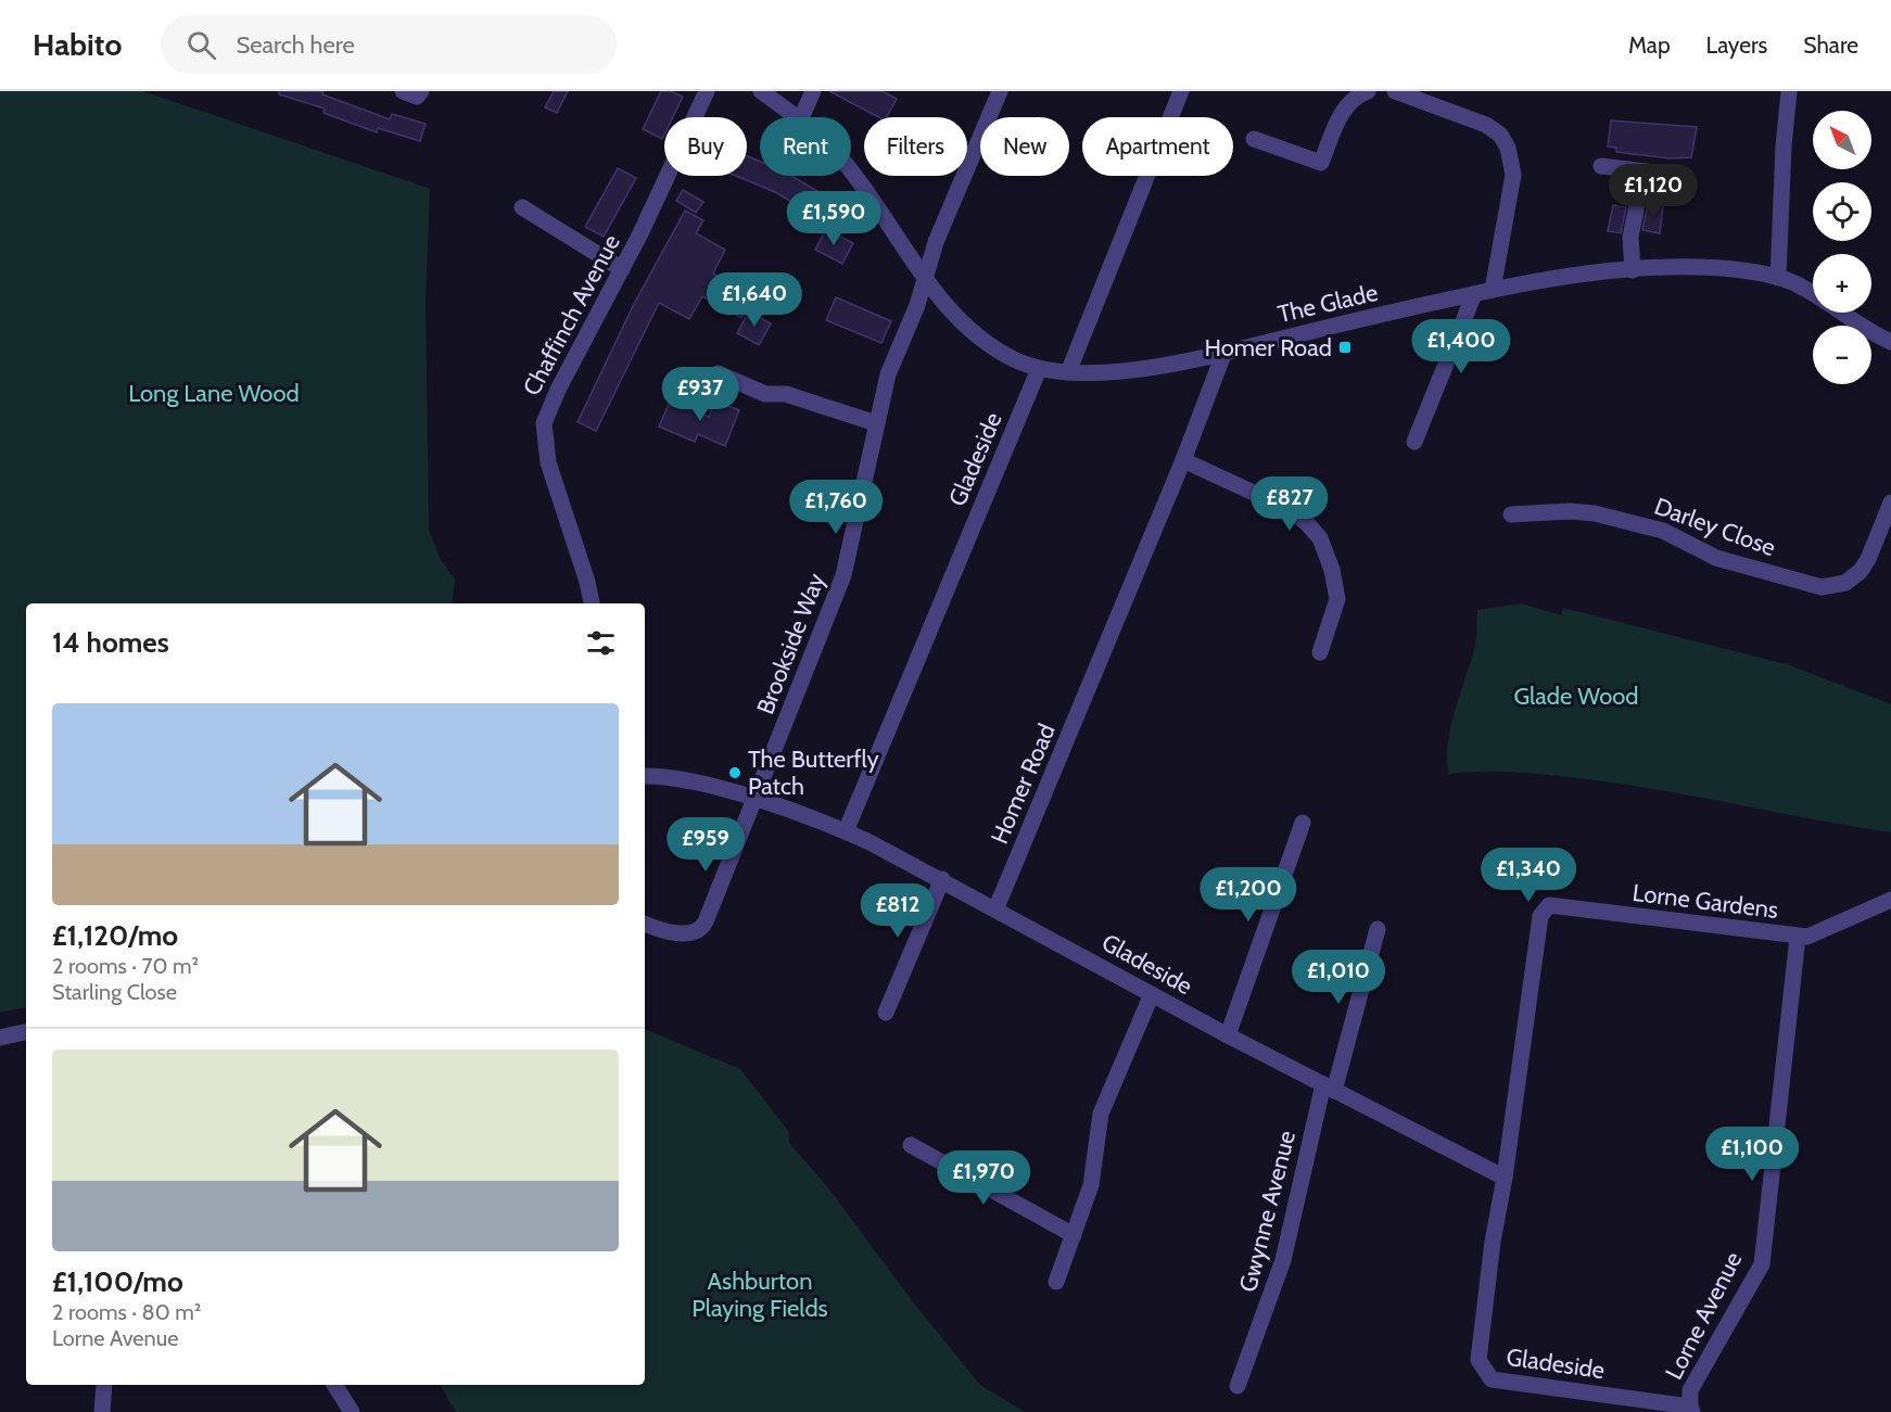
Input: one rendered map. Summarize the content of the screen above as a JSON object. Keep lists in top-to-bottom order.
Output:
{
  "streets": {
    "street": [
      "The Glade",
      "Chaffinch Avenue",
      "Gladeside",
      "Darley Close",
      "Brookside Way",
      "Homer Road",
      "Lorne Gardens",
      "Gwynne Avenue",
      "Lorne Avenue"
    ]
  },
  "crossings": [
    ["The Glade", "Gladeside"],
    ["The Glade", "Brookside Way"],
    ["The Glade", "Homer Road"],
    ["Gladeside", "Homer Road"],
    ["Gladeside", "Lorne Gardens"],
    ["Gladeside", "Gwynne Avenue"],
    ["Gladeside", "Lorne Avenue"],
    ["Lorne Gardens", "Lorne Avenue"]
  ],
  "parks": ["Long Lane Wood", "Glade Wood", "Ashburton Playing Fields"],
  "places": {
    "transit": ["Homer Road"],
    "other": ["The Butterfly Patch"]
  },
  "north": "top left",
  "page": {
    "header": "Habito",
    "search": "Search here",
    "nav": ["Map", "Layers", "Share"],
    "map_buttons": ["+", "−"],
    "chip": [
      "Buy",
      "Rent",
      "Filters",
      "New",
      "Apartment"
    ],
    "price": [
      "£1,120",
      "£1,590",
      "£1,640",
      "£1,400",
      "£937",
      "£827",
      "£1,760",
      "£959",
      "£1,340",
      "£1,200",
      "£812",
      "£1,010",
      "£1,100",
      "£1,970"
    ],
    "heading": "14 homes",
    "list": [
      {
        "name": "£1,120/mo",
        "note": "2 rooms · 70 m² · Starling Close"
      },
      {
        "name": "£1,100/mo",
        "note": "2 rooms · 80 m² · Lorne Avenue"
      }
    ]
  }
}
